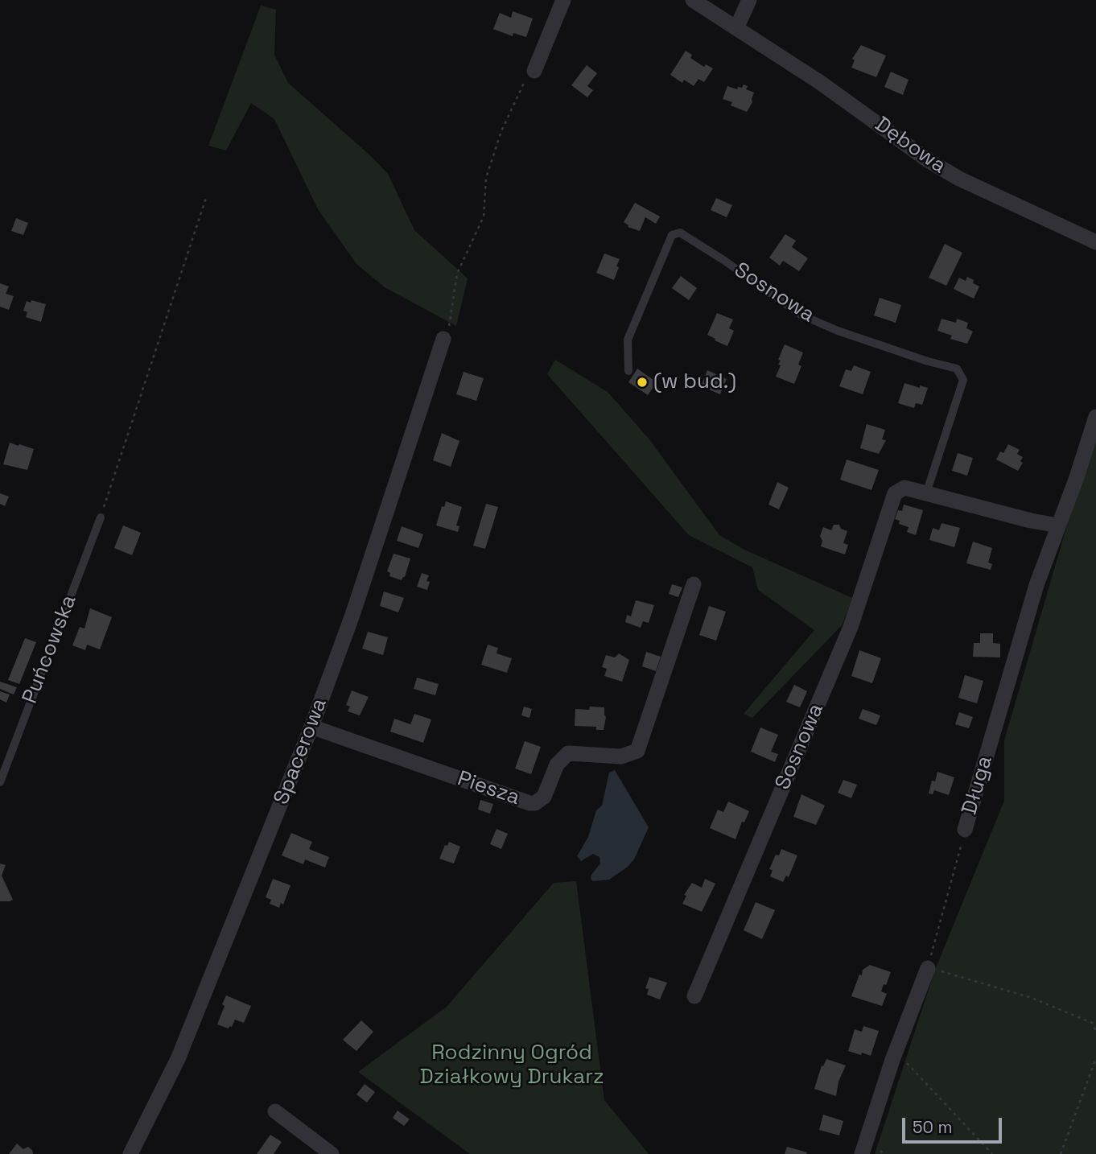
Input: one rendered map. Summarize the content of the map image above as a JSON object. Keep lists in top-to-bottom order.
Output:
{
  "streets": {
    "street": [
      "Dębowa",
      "Sosnowa",
      "Spacerowa",
      "Długa",
      "Piesza"
    ],
    "lane": ["Puńcowska"]
  },
  "crossings": [
    ["Sosnowa", "Długa"],
    ["Spacerowa", "Piesza"]
  ],
  "parks": ["Rodzinny Ogród Działkowy Drukarz"],
  "places": ["(w bud.)"],
  "scale_bar": "50 m"
}
